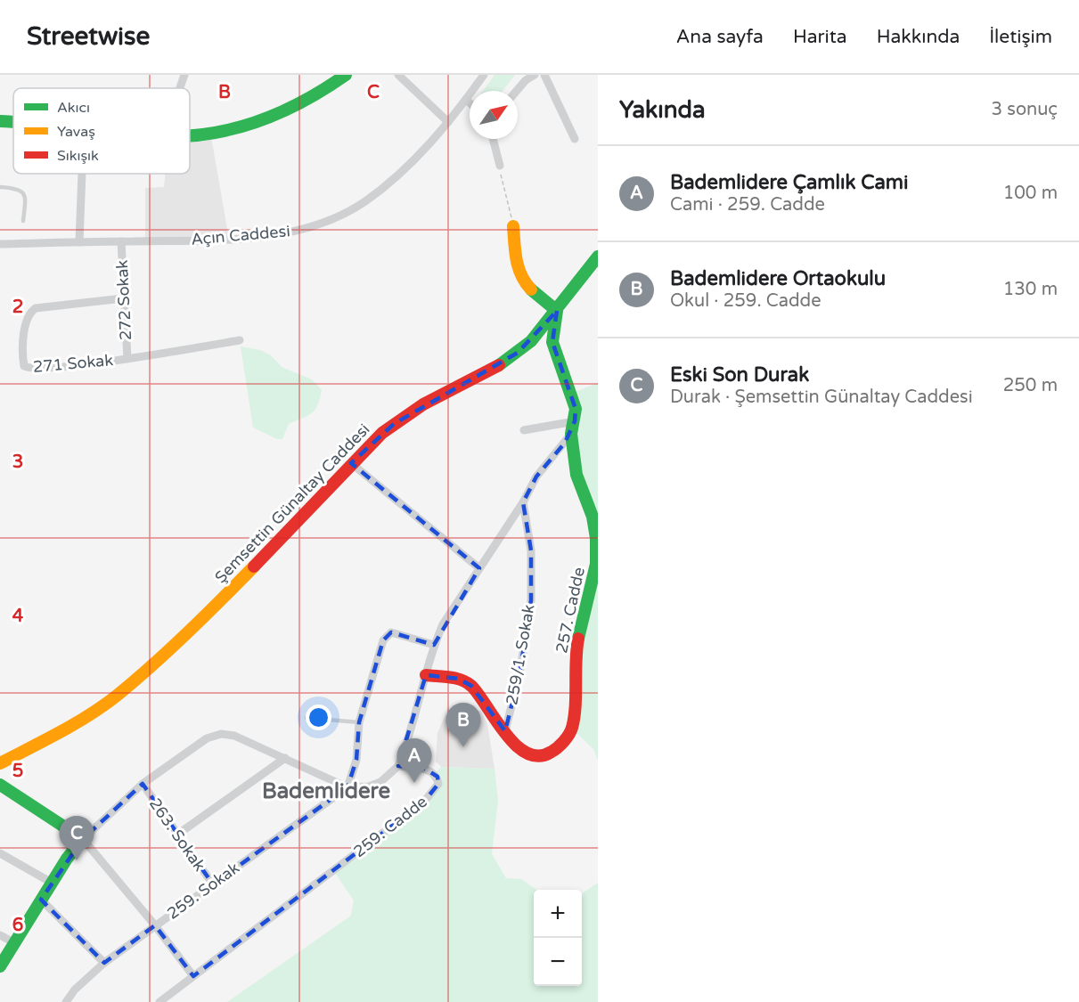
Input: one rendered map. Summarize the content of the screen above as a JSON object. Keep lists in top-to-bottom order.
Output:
{
  "streets": {
    "street": [
      "Açın Caddesi",
      "272 Sokak",
      "271 Sokak",
      "Şemsettin Günaltay Caddesi",
      "257. Cadde",
      "259/1. Sokak",
      "259. Cadde",
      "263. Sokak",
      "259. Sokak"
    ]
  },
  "crossings": [
    ["Açın Caddesi", "272 Sokak"],
    ["272 Sokak", "271 Sokak"],
    ["Şemsettin Günaltay Caddesi", "257. Cadde"],
    ["257. Cadde", "259/1. Sokak"],
    ["263. Sokak", "259. Sokak"]
  ],
  "districts": ["Bademlidere"],
  "legend": ["Akıcı", "Yavaş", "Sıkışık"],
  "north": "top right",
  "page": {
    "header": "Streetwise",
    "nav": [
      "Ana sayfa",
      "Harita",
      "Hakkında",
      "İletişim"
    ],
    "heading": ["Yakında", "3 sonuç"],
    "list": [
      {
        "mark": "A",
        "name": "Bademlidere Çamlık Cami",
        "note": "Cami · 259. Cadde",
        "value": "100 m"
      },
      {
        "mark": "B",
        "name": "Bademlidere Ortaokulu",
        "note": "Okul · 259. Cadde",
        "value": "130 m"
      },
      {
        "mark": "C",
        "name": "Eski Son Durak",
        "note": "Durak · Şemsettin Günaltay Caddesi",
        "value": "250 m"
      }
    ],
    "pins": ["B", "A", "C"],
    "map_buttons": ["+", "−"]
  },
  "grid": {
    "columns": ["B", "C"],
    "rows": [
      "2",
      "3",
      "4",
      "5",
      "6"
    ]
  }
}
